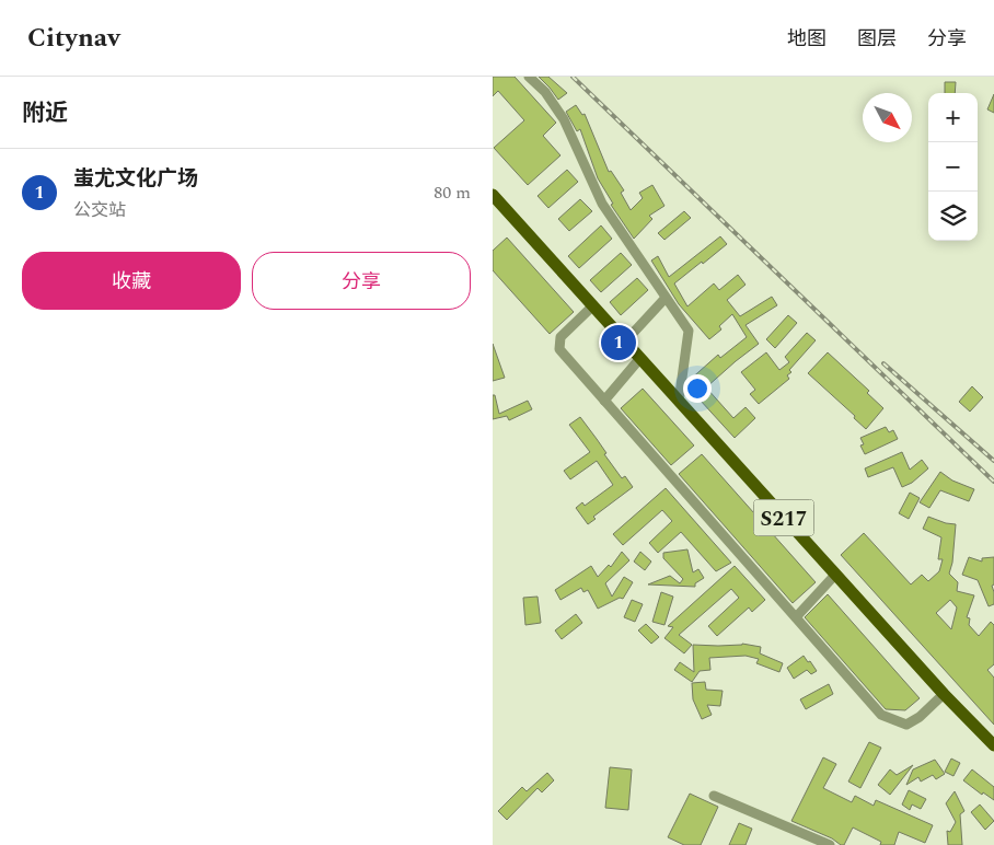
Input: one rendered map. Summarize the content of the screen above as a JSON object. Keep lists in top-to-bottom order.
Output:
{
  "streets": {
    "main road": ["S217"]
  },
  "north": "bottom right",
  "page": {
    "header": "Citynav",
    "nav": ["地图", "图层", "分享"],
    "heading": "附近",
    "map_buttons": ["+", "−"],
    "list": [
      {
        "mark": "1",
        "name": "蚩尤文化广场",
        "note": "公交站",
        "value": "80 m"
      }
    ],
    "buttons": ["收藏", "分享"],
    "pins": "1"
  }
}
